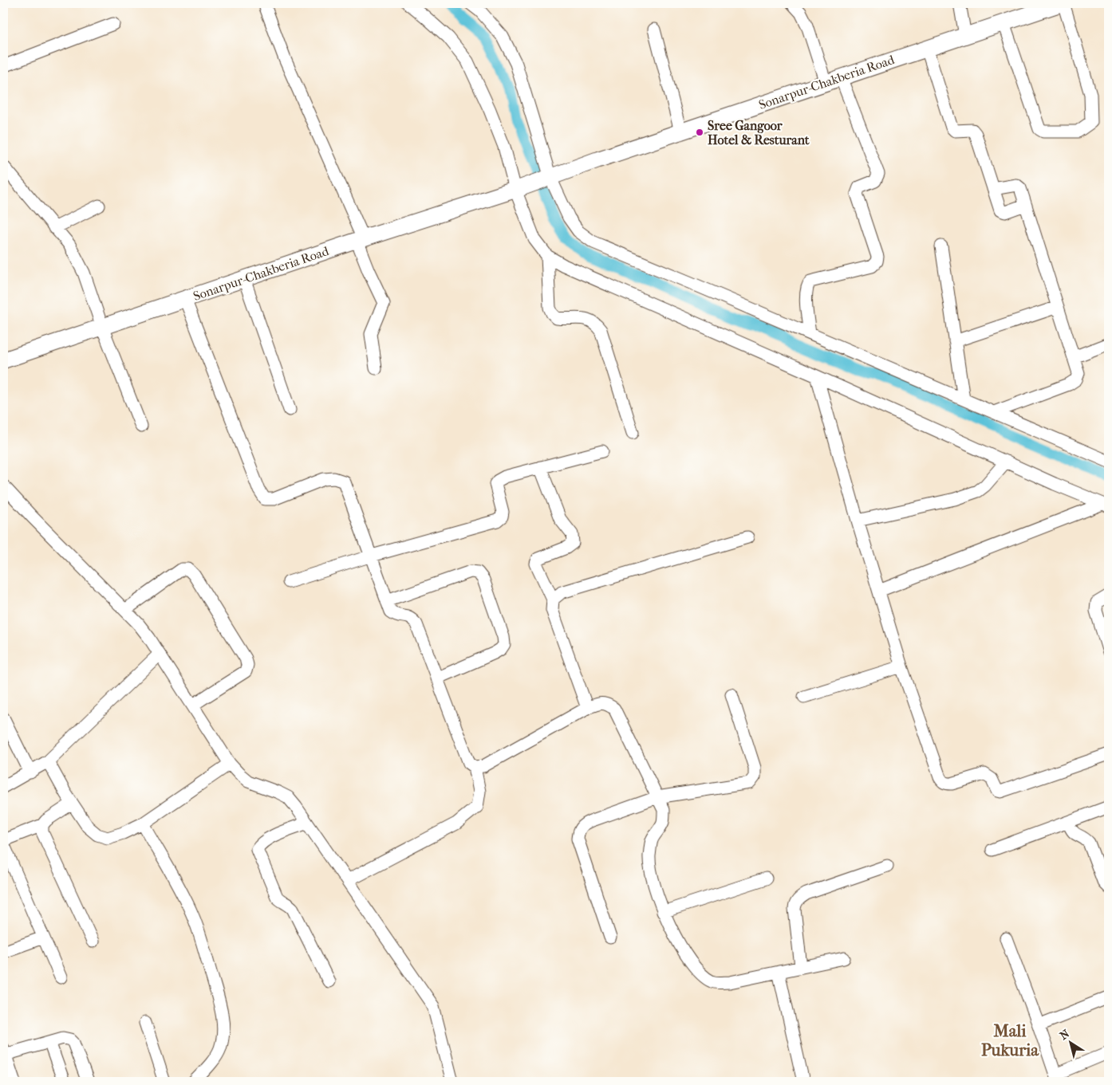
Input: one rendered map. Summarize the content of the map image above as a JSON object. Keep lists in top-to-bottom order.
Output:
{
  "streets": {
    "main road": ["Sonarpur-Chakberia Road"]
  },
  "districts": ["Mali Pukuria"],
  "places": ["Sree Gangoor Hotel & Resturant"],
  "north": "top left"
}
